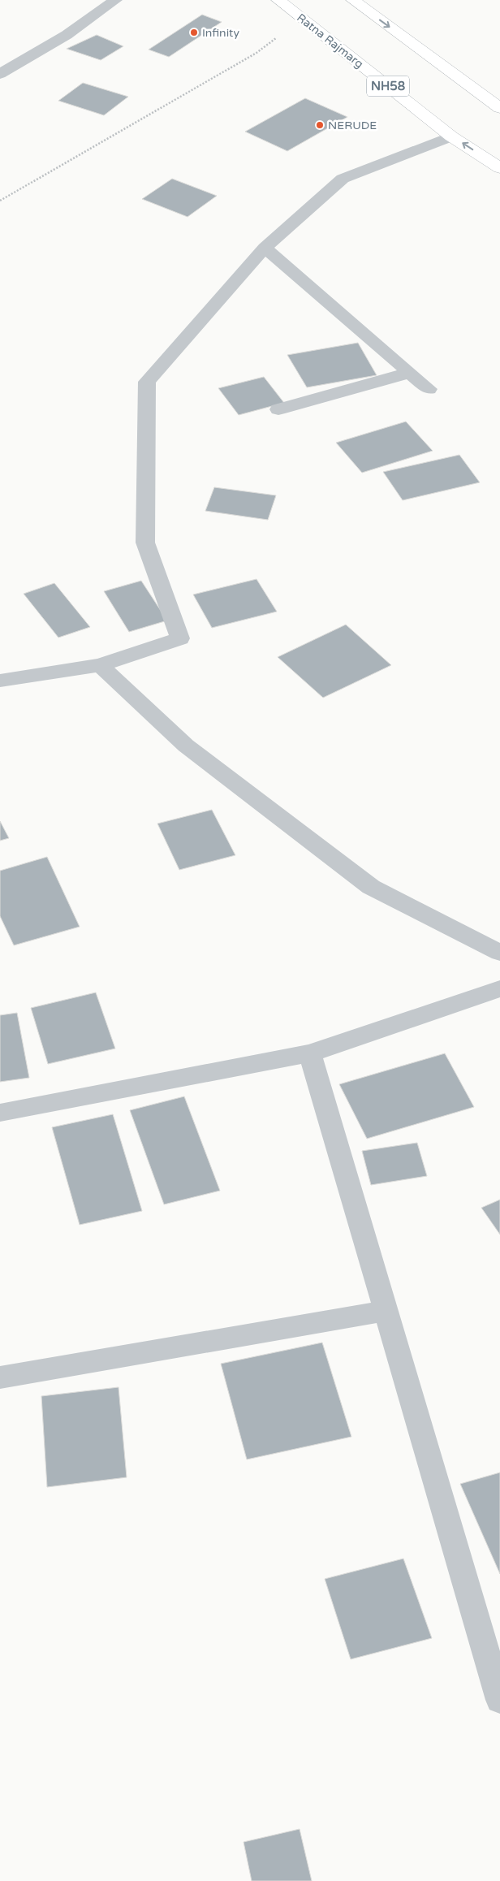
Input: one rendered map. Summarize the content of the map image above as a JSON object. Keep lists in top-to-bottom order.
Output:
{
  "streets": {
    "highway": ["Ratna Rajmarg", "NH58"]
  },
  "places": ["Infinity", "NERUDE"]
}
